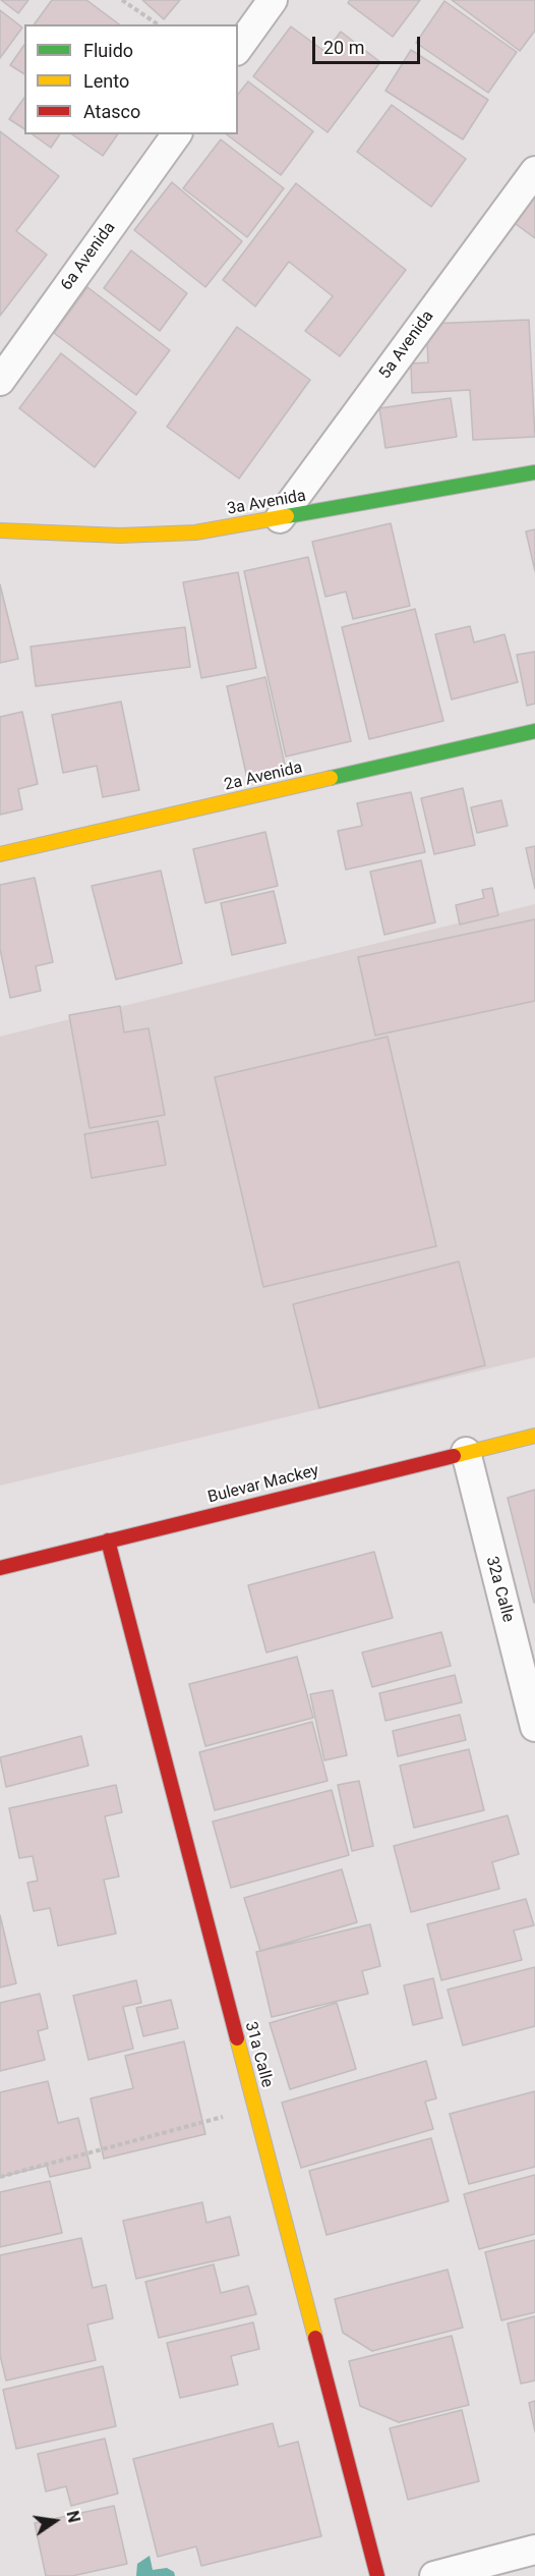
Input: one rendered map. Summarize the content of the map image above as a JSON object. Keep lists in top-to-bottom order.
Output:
{
  "streets": {
    "street": [
      "6a Avenida",
      "5a Avenida",
      "3a Avenida",
      "2a Avenida",
      "Bulevar Mackey",
      "32a Calle",
      "31a Calle"
    ]
  },
  "crossings": [
    ["5a Avenida", "3a Avenida"],
    ["Bulevar Mackey", "32a Calle"],
    ["Bulevar Mackey", "31a Calle"]
  ],
  "legend": ["Fluido", "Lento", "Atasco"],
  "scale_bar": "20 m",
  "north": "right"
}
